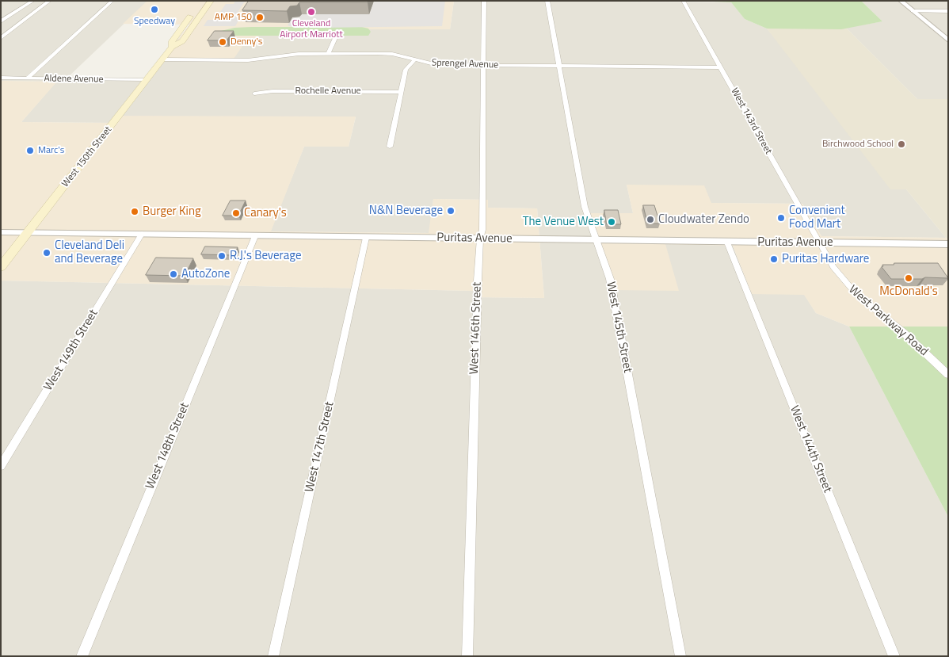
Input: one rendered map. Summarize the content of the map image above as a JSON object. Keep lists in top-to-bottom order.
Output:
{
  "streets": {
    "main road": ["West 150th Street"],
    "street": [
      "Sprengel Avenue",
      "Aldene Avenue",
      "Rochelle Avenue",
      "West 143rd Street",
      "Puritas Avenue",
      "West Parkway Road",
      "West 145th Street",
      "West 146th Street",
      "West 149th Street",
      "West 148th Street",
      "West 147th Street",
      "West 144th Street"
    ]
  },
  "crossings": [
    ["Sprengel Avenue", "West 143rd Street"],
    ["Sprengel Avenue", "West 150th Street"],
    ["Sprengel Avenue", "West 145th Street"],
    ["Sprengel Avenue", "West 146th Street"],
    ["Aldene Avenue", "West 150th Street"],
    ["West 143rd Street", "Puritas Avenue"],
    ["West 143rd Street", "West Parkway Road"],
    ["West 150th Street", "Puritas Avenue"],
    ["Puritas Avenue", "West Parkway Road"],
    ["Puritas Avenue", "West 145th Street"],
    ["Puritas Avenue", "West 146th Street"],
    ["Puritas Avenue", "West 149th Street"],
    ["Puritas Avenue", "West 148th Street"],
    ["Puritas Avenue", "West 147th Street"],
    ["Puritas Avenue", "West 144th Street"]
  ],
  "places": [
    "Speedway",
    "Cleveland Airport Marriott",
    "AMP 150",
    "Denny's",
    "Birchwood School",
    "Marc's",
    "N&N Beverage",
    "Burger King",
    "Canary's",
    "Convenient Food Mart",
    "Cloudwater Zendo",
    "The Venue West",
    "Cleveland Deli and Beverage",
    "R.J.'s Beverage",
    "Puritas Hardware",
    "AutoZone",
    "McDonald's"
  ]
}
